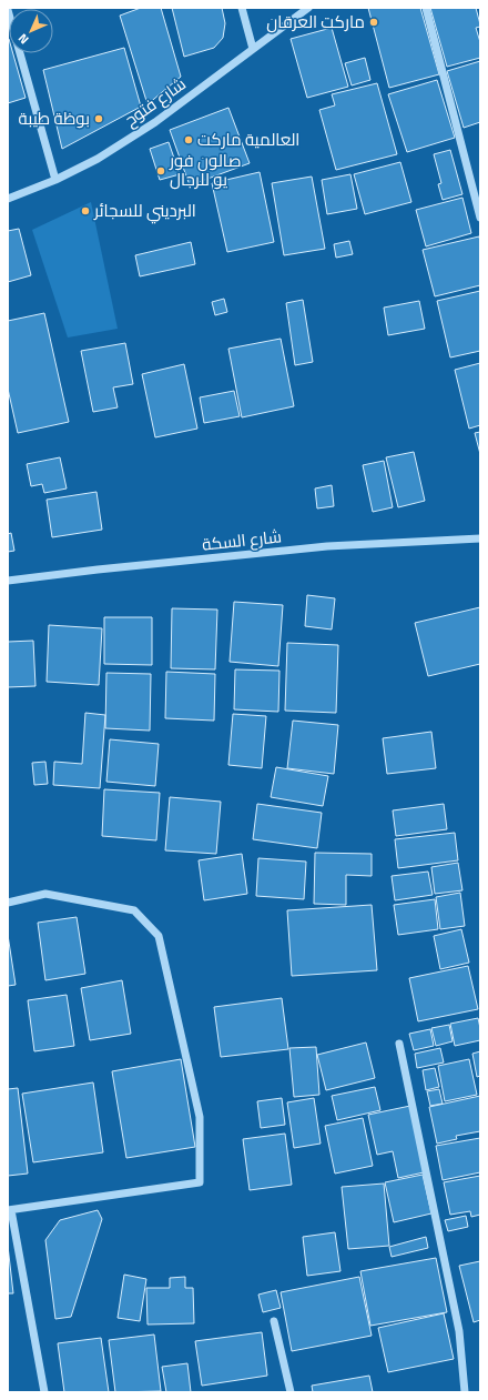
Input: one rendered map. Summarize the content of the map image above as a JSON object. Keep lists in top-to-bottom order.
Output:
{
  "streets": {
    "street": ["شارع فتوح", "شارع السكة"]
  },
  "places": [
    "ماركت العرقان",
    "بوظة طيبة",
    "العالمية ماركت",
    "صالون فور يو للرجال",
    "البرديني للسجائر"
  ],
  "north": "bottom left"
}
